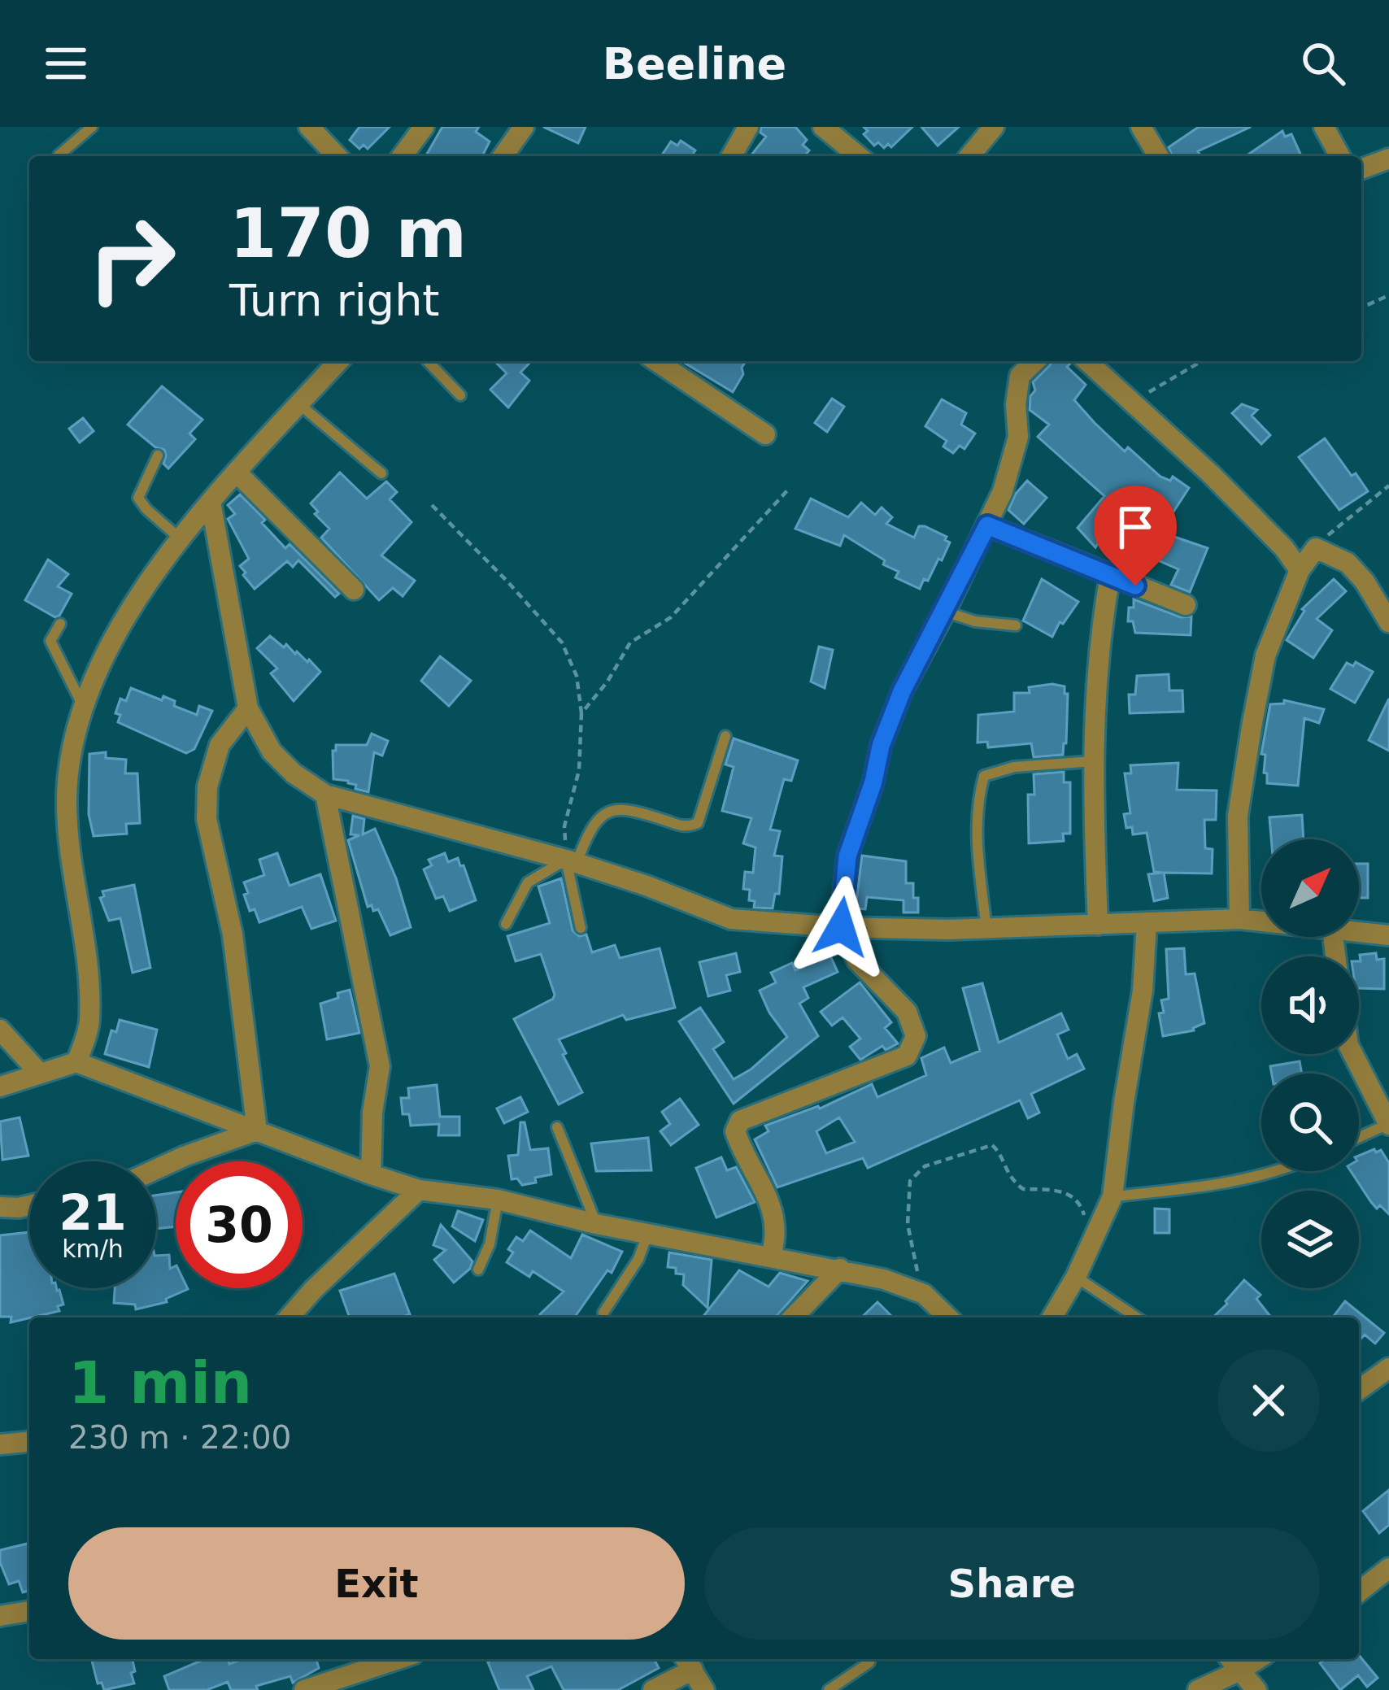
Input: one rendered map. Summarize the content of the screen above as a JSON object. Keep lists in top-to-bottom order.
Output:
{
  "north": "top right",
  "page": {
    "header": "Beeline",
    "turn": ["170 m", "Turn right"],
    "speed": "21 km/h",
    "limit": "30",
    "heading": ["1 min", "230 m · 22:00"],
    "buttons": ["Exit", "Share"]
  }
}
